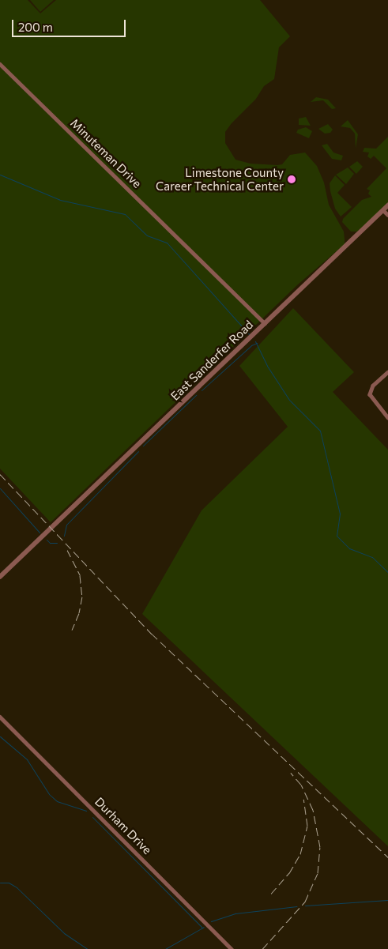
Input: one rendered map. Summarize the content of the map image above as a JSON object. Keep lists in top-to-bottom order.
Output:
{
  "streets": {
    "street": ["Minuteman Drive", "East Sanderfer Road", "Durham Drive"]
  },
  "crossings": [
    ["Minuteman Drive", "East Sanderfer Road"]
  ],
  "places": ["Limestone County Career Technical Center"],
  "scale_bar": "200 m"
}
